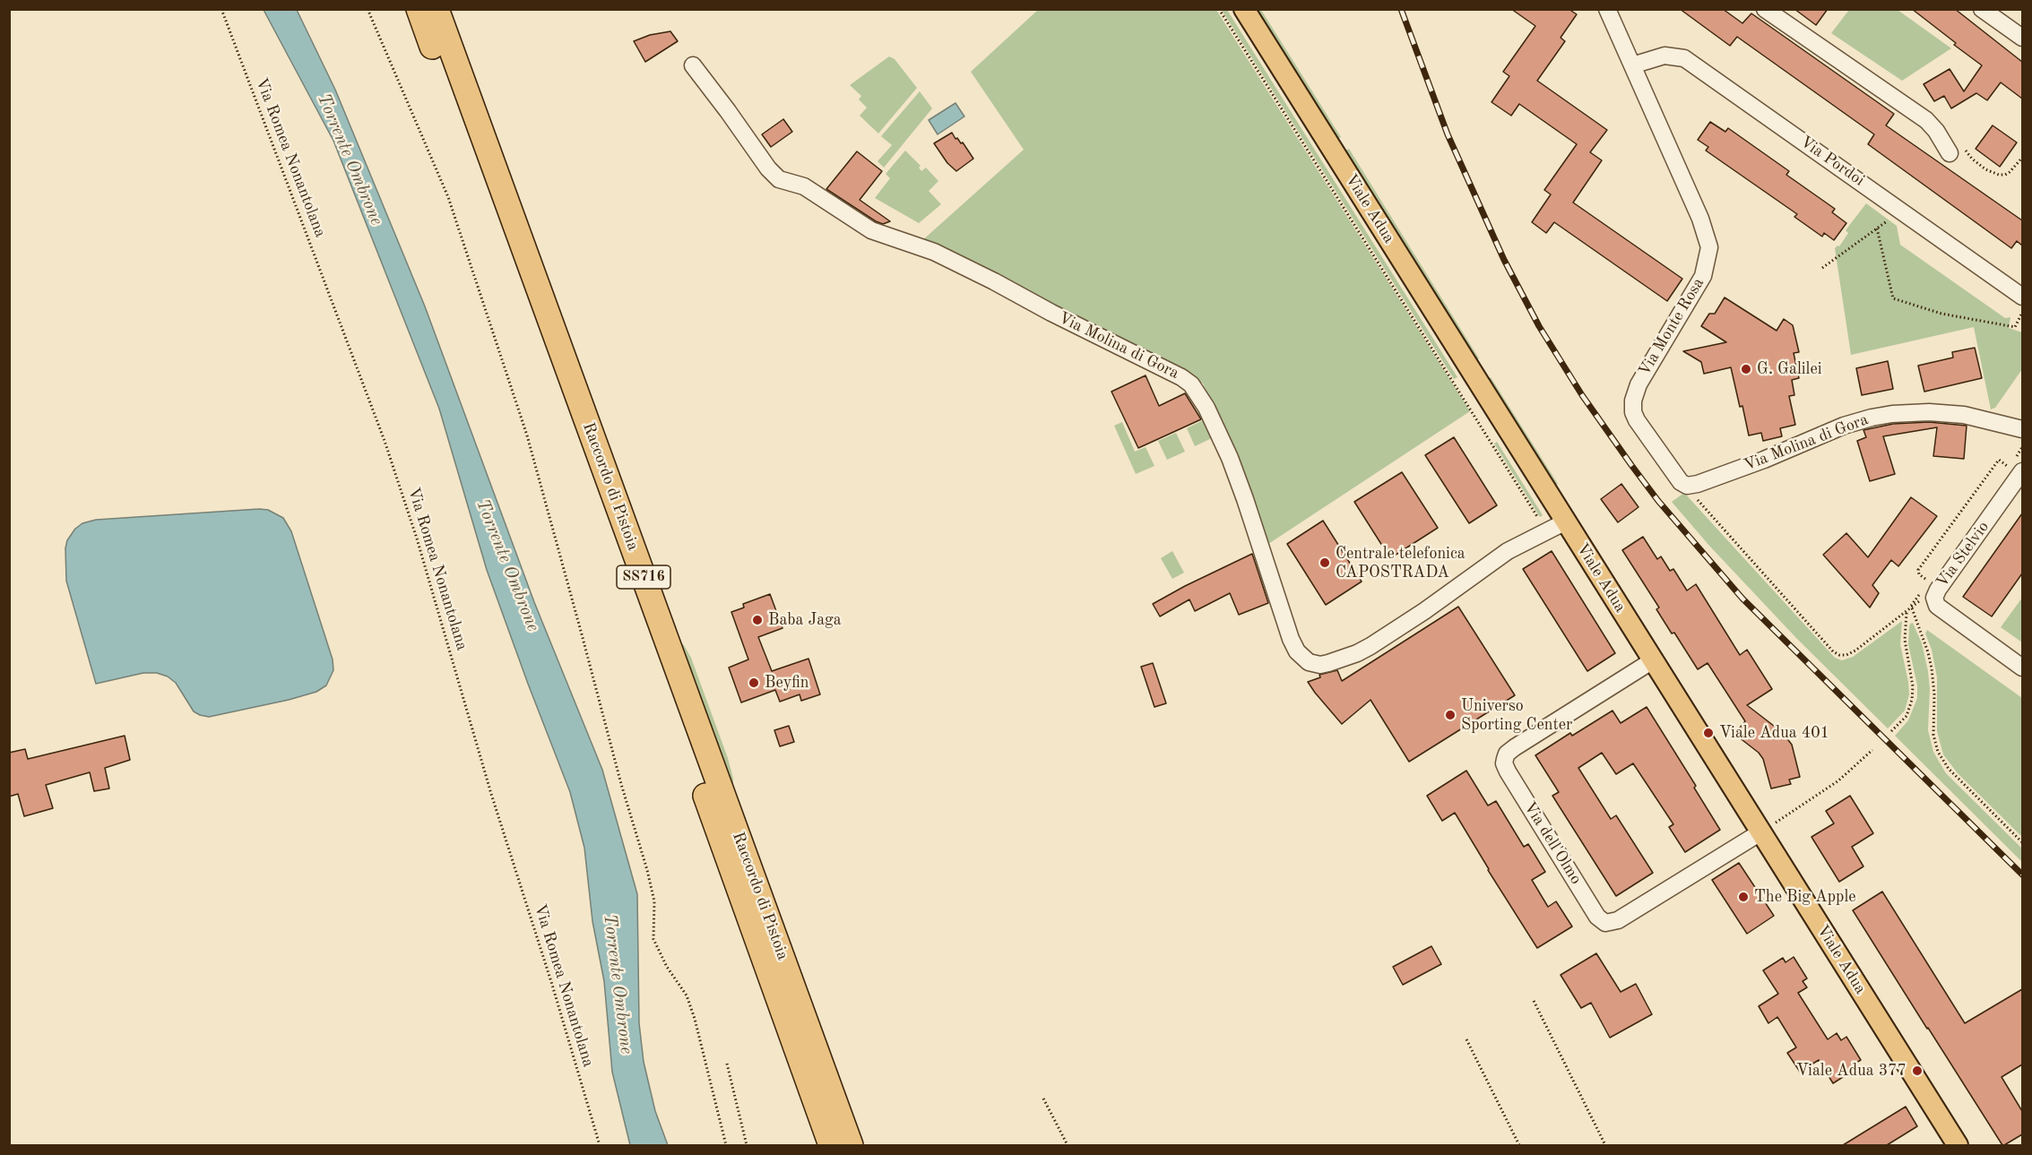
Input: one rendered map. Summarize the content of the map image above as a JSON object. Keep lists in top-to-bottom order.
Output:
{
  "streets": {
    "highway": ["Raccordo di Pistoia", "SS716"],
    "main road": ["Viale Adua"],
    "street": [
      "Via Pordoi",
      "Via Monte Rosa",
      "Via Molina di Gora",
      "Via Stelvio",
      "Via dell'Olmo"
    ],
    "path": ["Via Romea Nonantolana"]
  },
  "crossings": [
    ["Via Pordoi", "Via Monte Rosa"],
    ["Viale Adua", "Via Molina di Gora"],
    ["Viale Adua", "Via dell'Olmo"],
    ["Via Monte Rosa", "Via Molina di Gora"]
  ],
  "water": ["Torrente Ombrone"],
  "places": [
    "G. Galilei",
    "Centrale telefonica CAPOSTRADA",
    "Baba Jaga",
    "Beyfin",
    "Universo Sporting Center",
    "Viale Adua 401",
    "The Big Apple",
    "Viale Adua 377"
  ]
}
